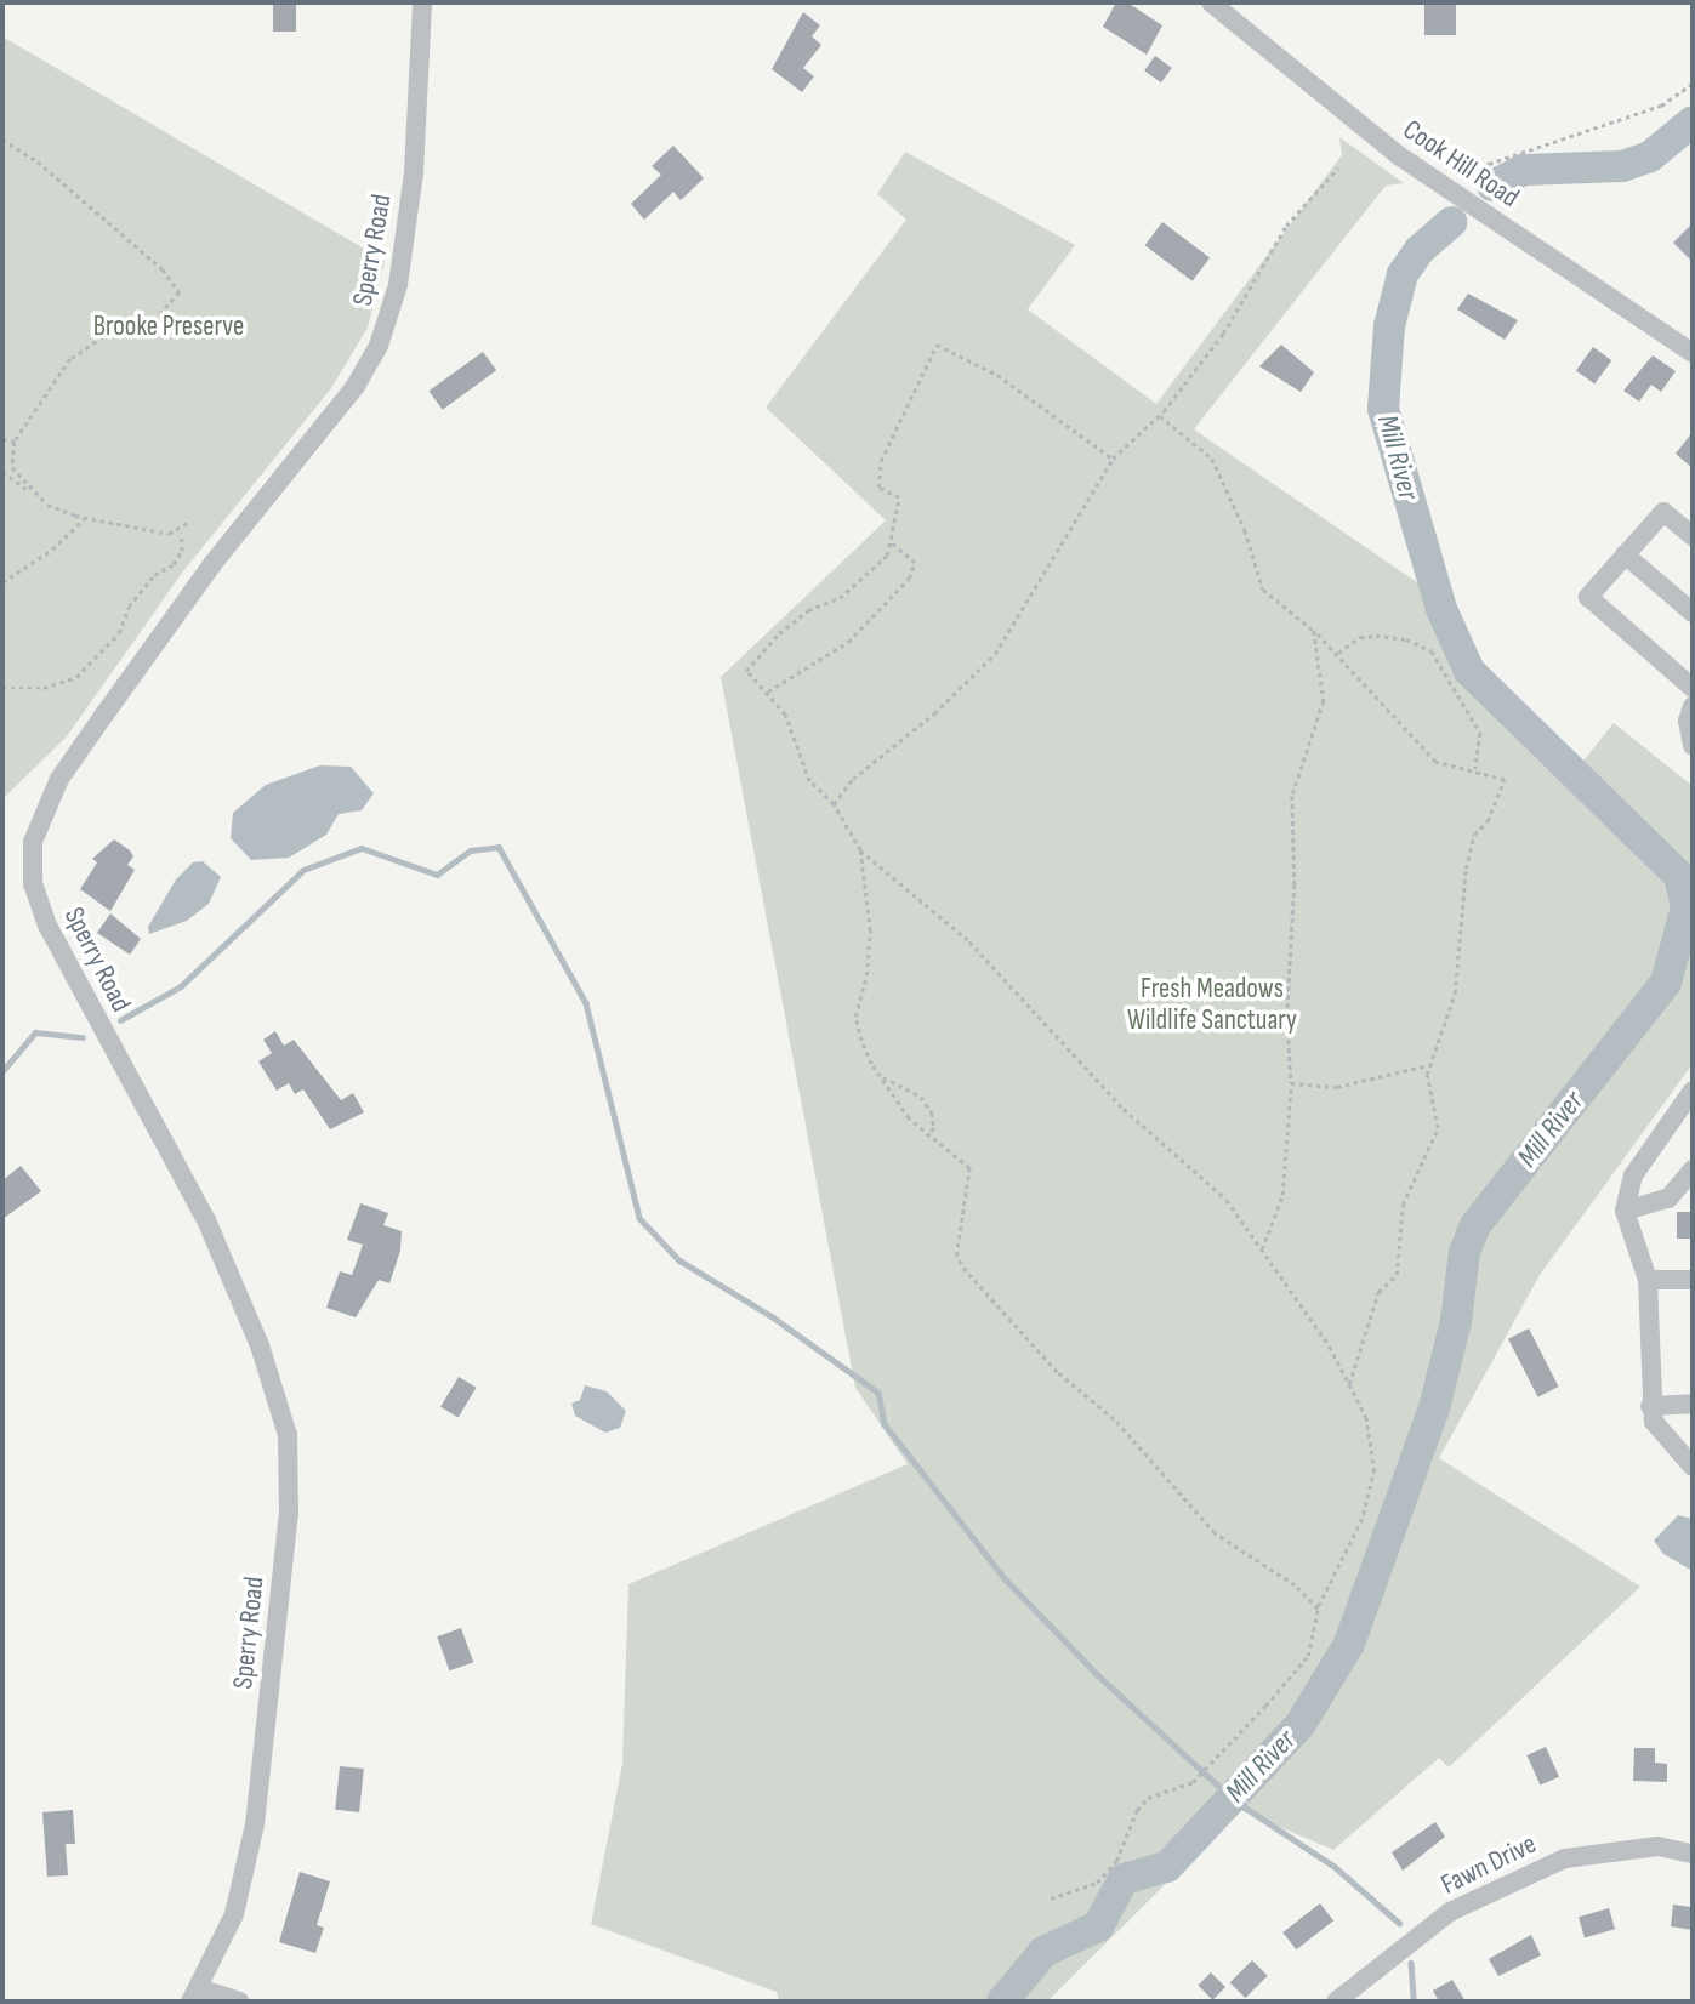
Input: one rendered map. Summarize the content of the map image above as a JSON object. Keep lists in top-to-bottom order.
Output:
{
  "streets": {
    "street": ["Cook Hill Road", "Sperry Road", "Fawn Drive"]
  },
  "water": ["Mill River"],
  "parks": ["Brooke Preserve", "Fresh Meadows Wildlife Sanctuary"]
}
